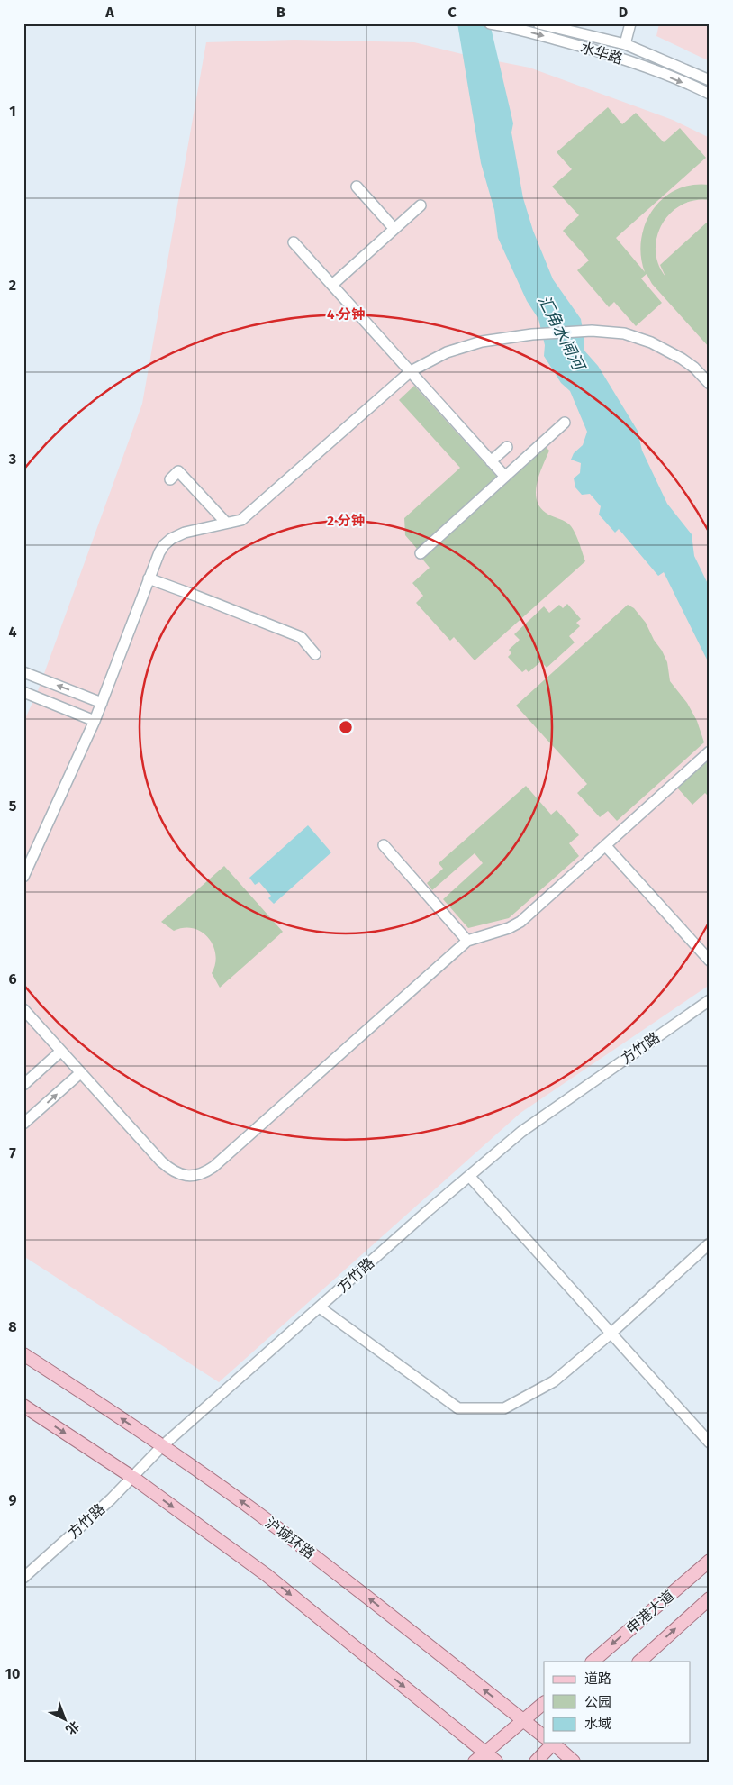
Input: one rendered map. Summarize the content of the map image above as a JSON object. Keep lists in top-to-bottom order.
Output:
{
  "streets": {
    "main road": ["沪城环路", "申港大道"],
    "street": ["水华路", "方竹路"]
  },
  "crossings": [
    ["方竹路", "沪城环路"]
  ],
  "water": ["汇角水闸河"],
  "legend": ["道路", "公园", "水域"],
  "north": "bottom right",
  "grid": {
    "columns": [
      "A",
      "B",
      "C",
      "D"
    ],
    "rows": [
      "1",
      "2",
      "3",
      "4",
      "5",
      "6",
      "7",
      "8",
      "9",
      "10"
    ]
  },
  "rings": ["4 分钟", "2 分钟"]
}
